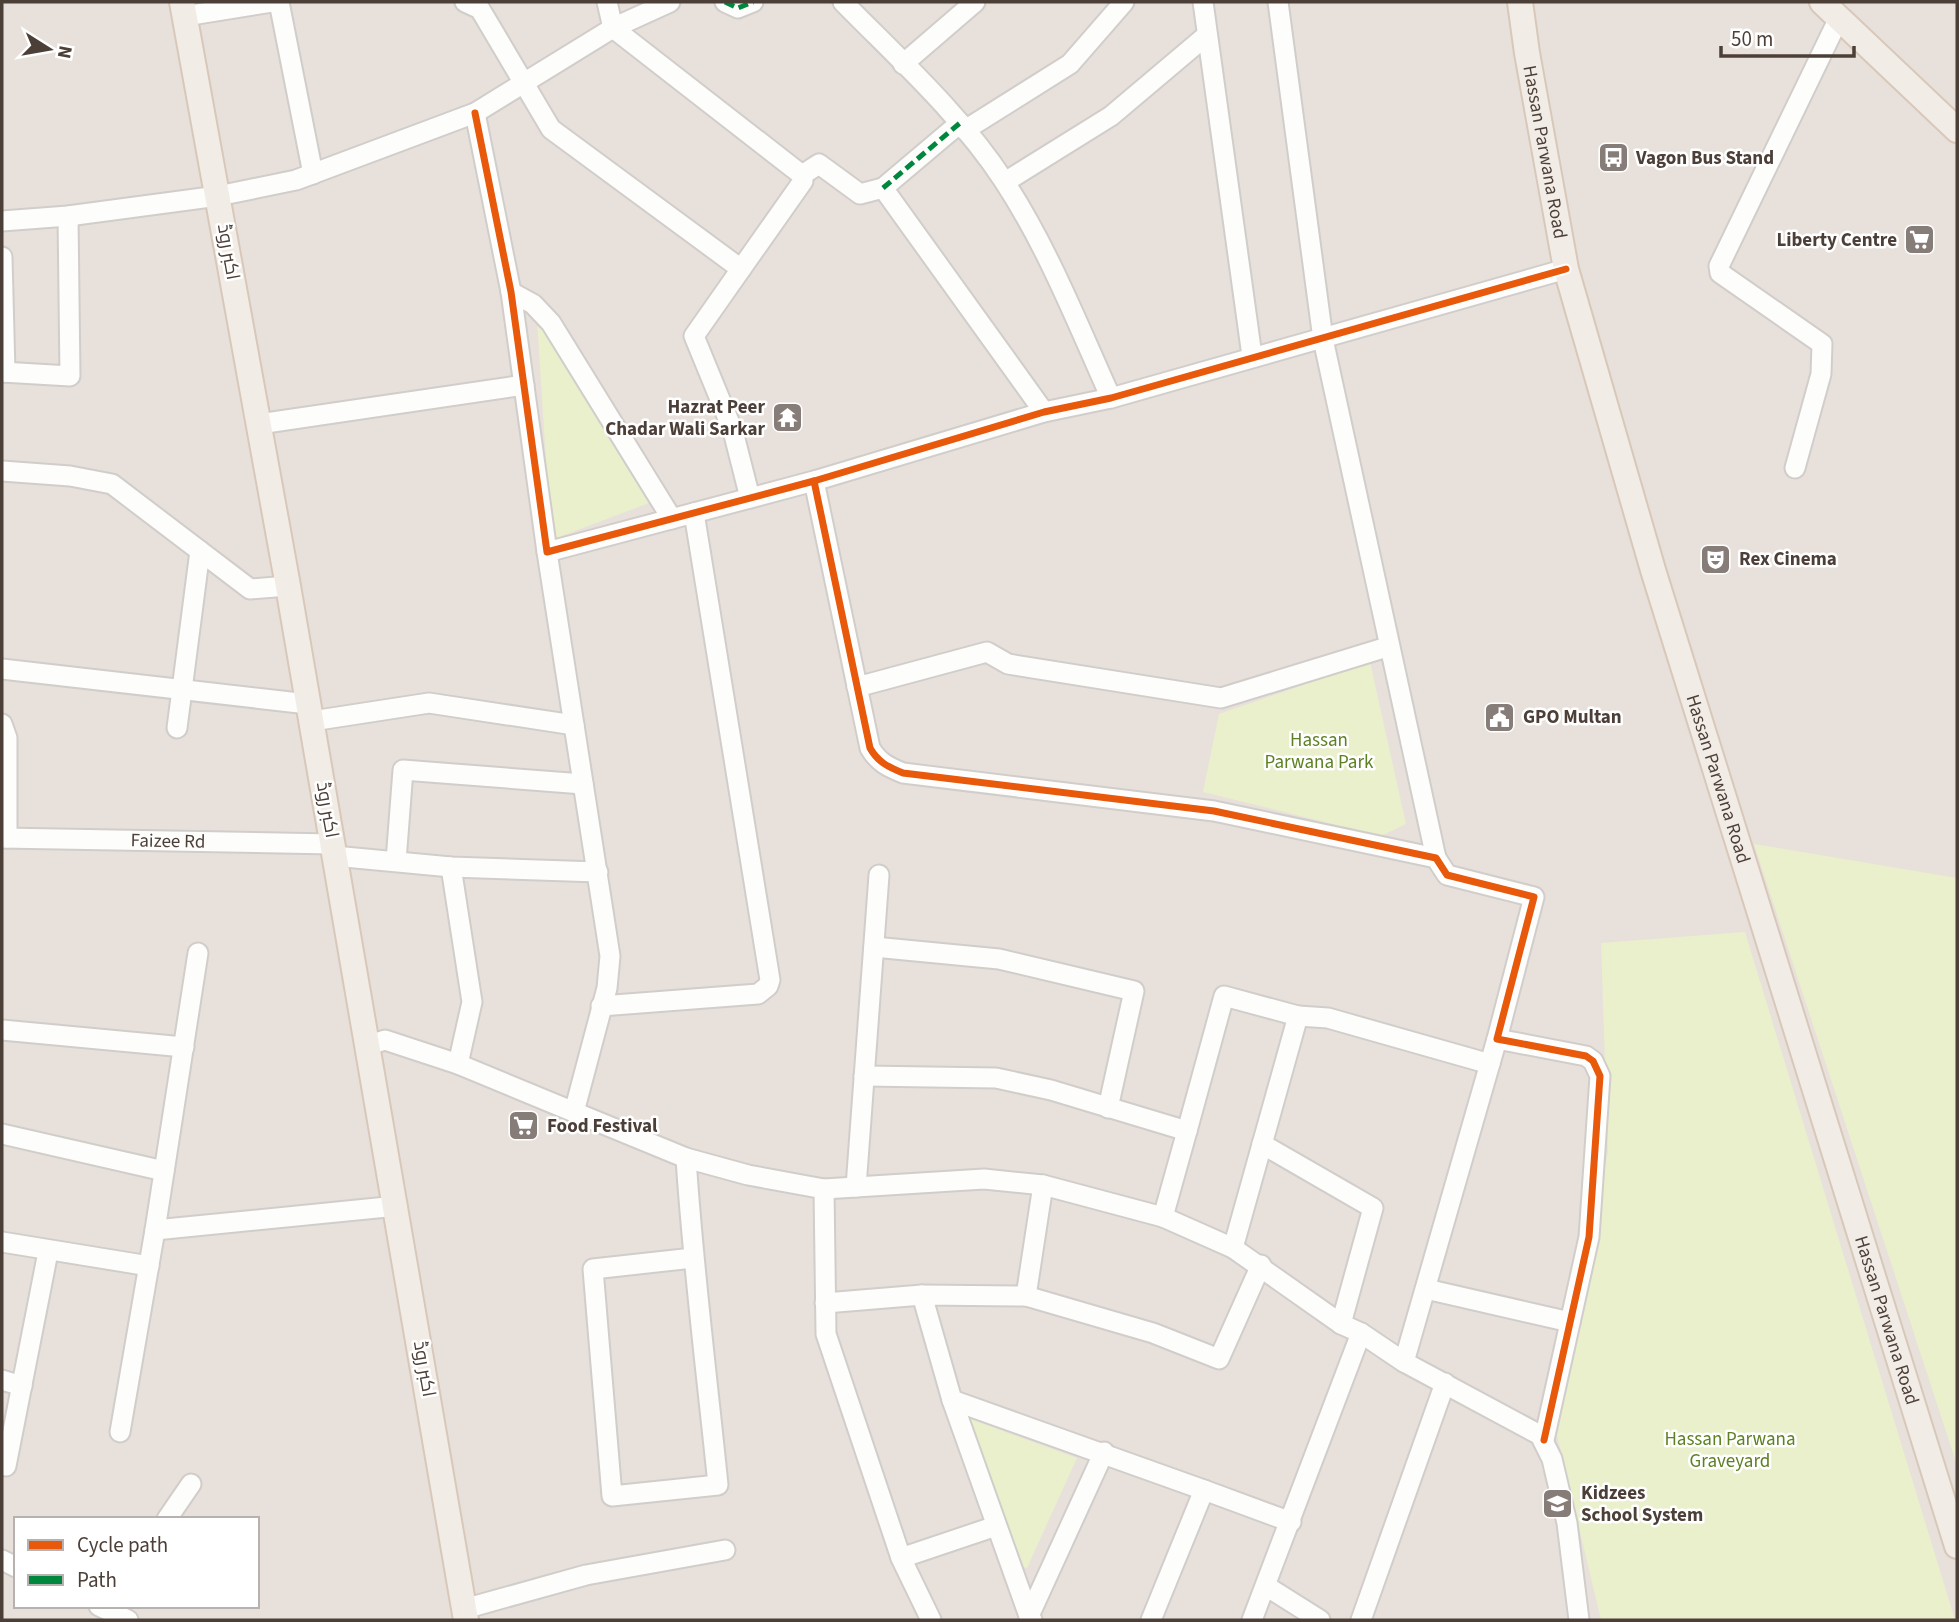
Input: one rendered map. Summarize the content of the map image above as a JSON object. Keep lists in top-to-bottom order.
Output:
{
  "streets": {
    "main road": ["Hassan Parwana Road", "اکبر روڈ"],
    "street": ["Faizee Rd"]
  },
  "crossings": [
    ["اکبر روڈ", "Faizee Rd"]
  ],
  "parks": ["Hassan Parwana Park", "Hassan Parwana Graveyard"],
  "places": {
    "bus stop": ["Vagon Bus Stand"],
    "supermarket": ["Liberty Centre", "Food Festival"],
    "temple": ["Hazrat Peer Chadar Wali Sarkar"],
    "theatre": ["Rex Cinema"],
    "public building": ["GPO Multan"],
    "school or university": ["Kidzees School System"]
  },
  "legend": ["Cycle path", "Path"],
  "scale_bar": "50 m",
  "north": "right"
}
